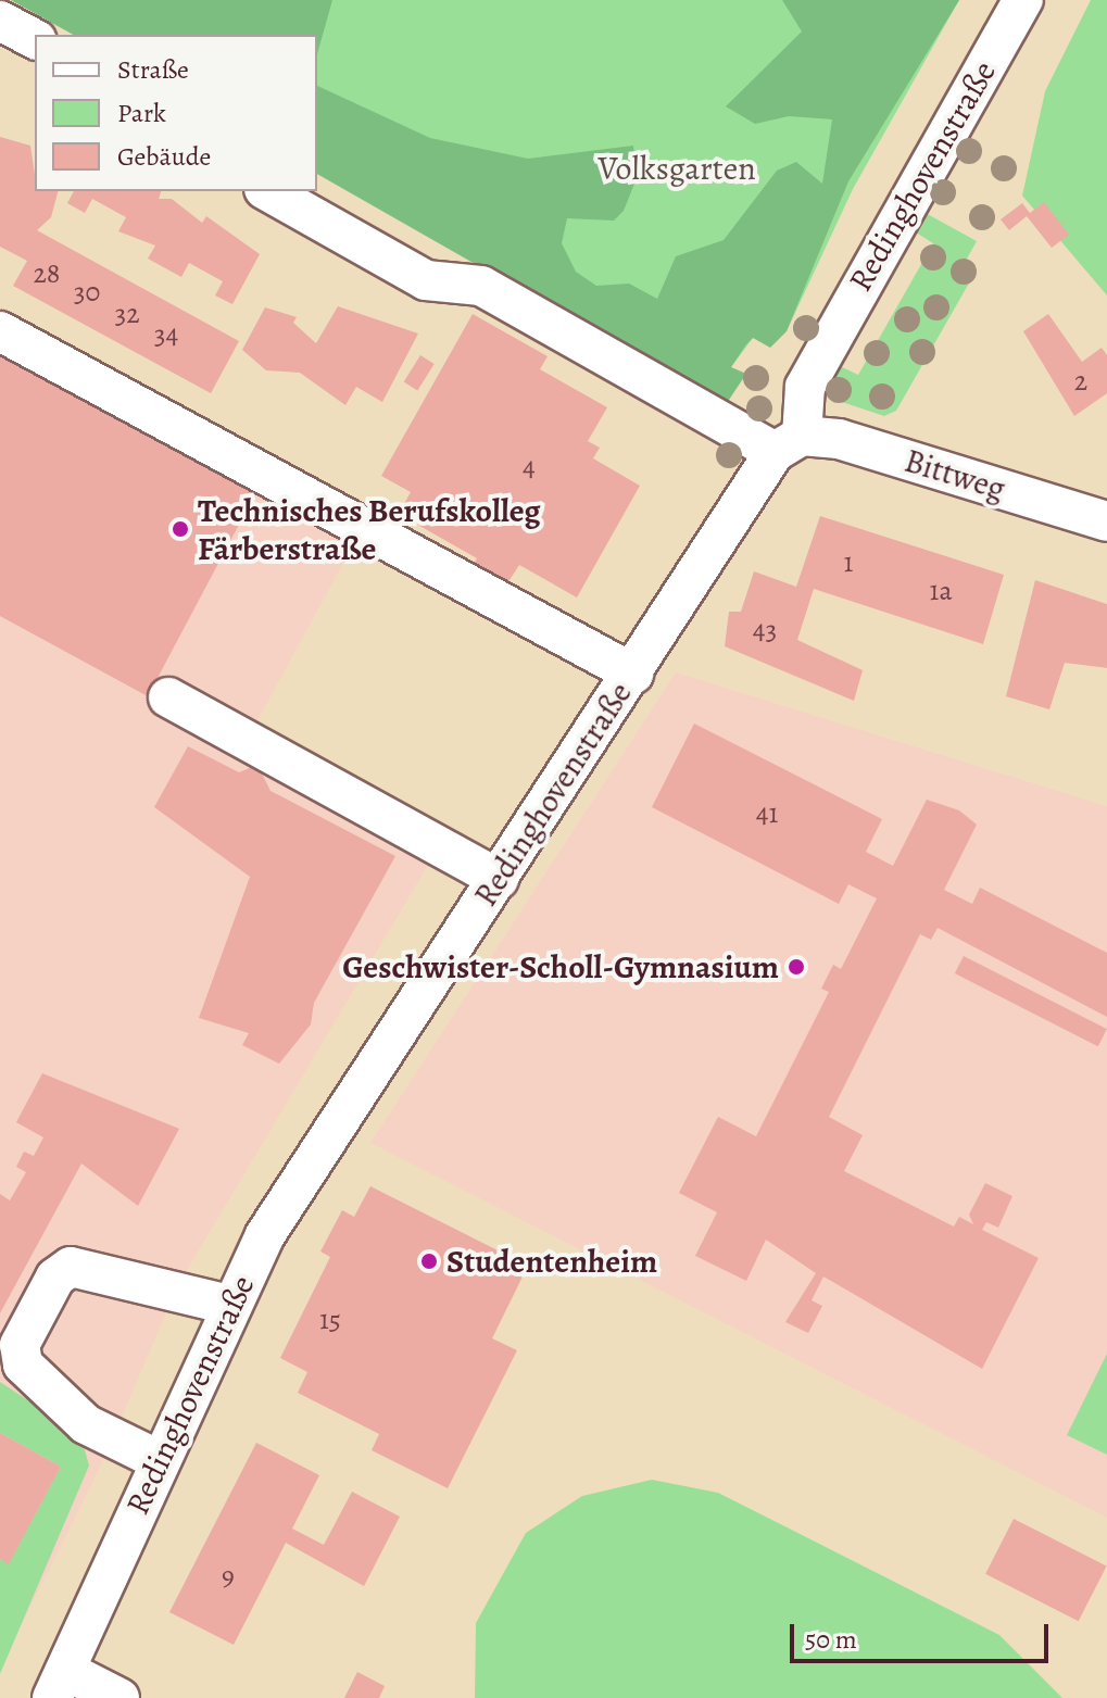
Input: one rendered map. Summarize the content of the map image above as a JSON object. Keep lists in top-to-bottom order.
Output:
{
  "streets": {
    "street": ["Redinghovenstraße", "Bittweg"]
  },
  "crossings": [
    ["Redinghovenstraße", "Bittweg"]
  ],
  "parks": ["Volksgarten"],
  "places": ["Technisches Berufskolleg Färberstraße", "Geschwister-Scholl-Gymnasium", "Studentenheim"],
  "house_numbers": [
    "28",
    "30",
    "32",
    "34",
    "2",
    "4",
    "1",
    "1a",
    "43",
    "41",
    "15",
    "9"
  ],
  "legend": ["Straße", "Park", "Gebäude"],
  "scale_bar": "50 m"
}
